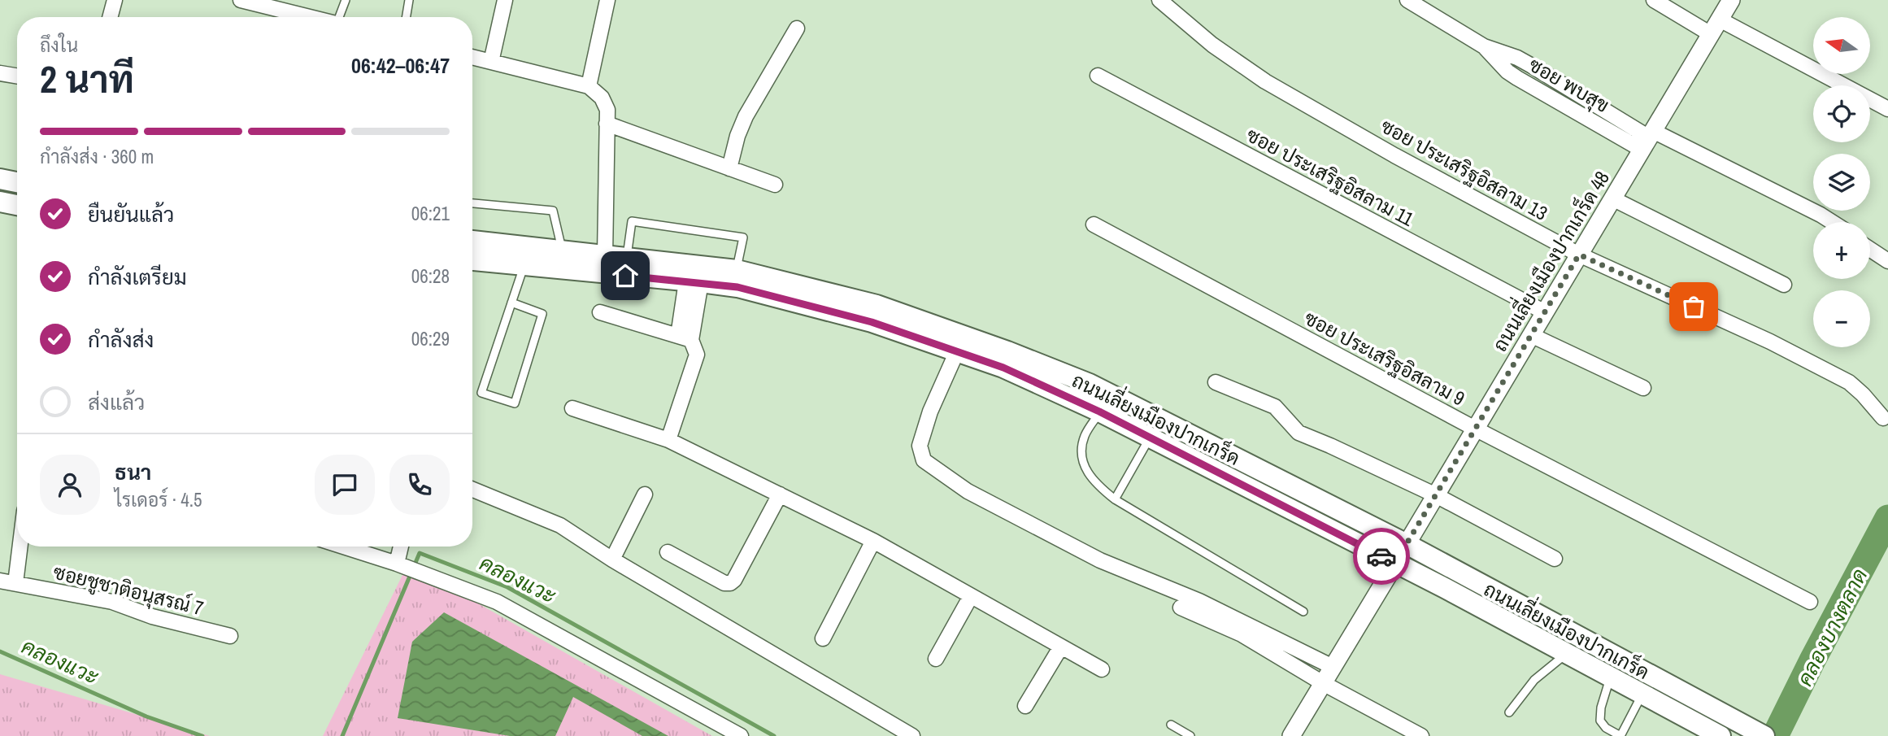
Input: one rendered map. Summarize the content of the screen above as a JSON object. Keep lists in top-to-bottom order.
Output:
{
  "streets": {
    "main road": ["ถนนเลี่ยงเมืองปากเกร็ด"],
    "street": [
      "ซอย พบสุข",
      "ซอย ประเสริฐอิสลาม 13",
      "ซอย ประเสริฐอิสลาม 11",
      "ถนนเลี่ยงเมืองปากเกร็ด 48",
      "ซอย ประเสริฐอิสลาม 9",
      "ซอยชูชาติอนุสรณ์ 7"
    ]
  },
  "crossings": [
    ["ซอย พบสุข", "ถนนเลี่ยงเมืองปากเกร็ด 48"],
    ["ซอย ประเสริฐอิสลาม 13", "ถนนเลี่ยงเมืองปากเกร็ด 48"],
    ["ซอย ประเสริฐอิสลาม 11", "ถนนเลี่ยงเมืองปากเกร็ด 48"],
    ["ถนนเลี่ยงเมืองปากเกร็ด 48", "ซอย ประเสริฐอิสลาม 9"],
    ["ถนนเลี่ยงเมืองปากเกร็ด 48", "ถนนเลี่ยงเมืองปากเกร็ด"]
  ],
  "water": ["คลองแวะ", "คลองบางตลาด"],
  "north": "left",
  "page": {
    "map_buttons": ["+", "−"],
    "heading": ["2 นาที", "ถึงใน", "06:42–06:47"],
    "panel": ["ธนา", "ไรเดอร์ · 4.5"],
    "bar": "กำลังส่ง · 360 m",
    "list": [
      ["ยืนยันแล้ว", "06:21"],
      ["กำลังเตรียม", "06:28"],
      ["กำลังส่ง", "06:29"],
      "ส่งแล้ว"
    ]
  }
}
